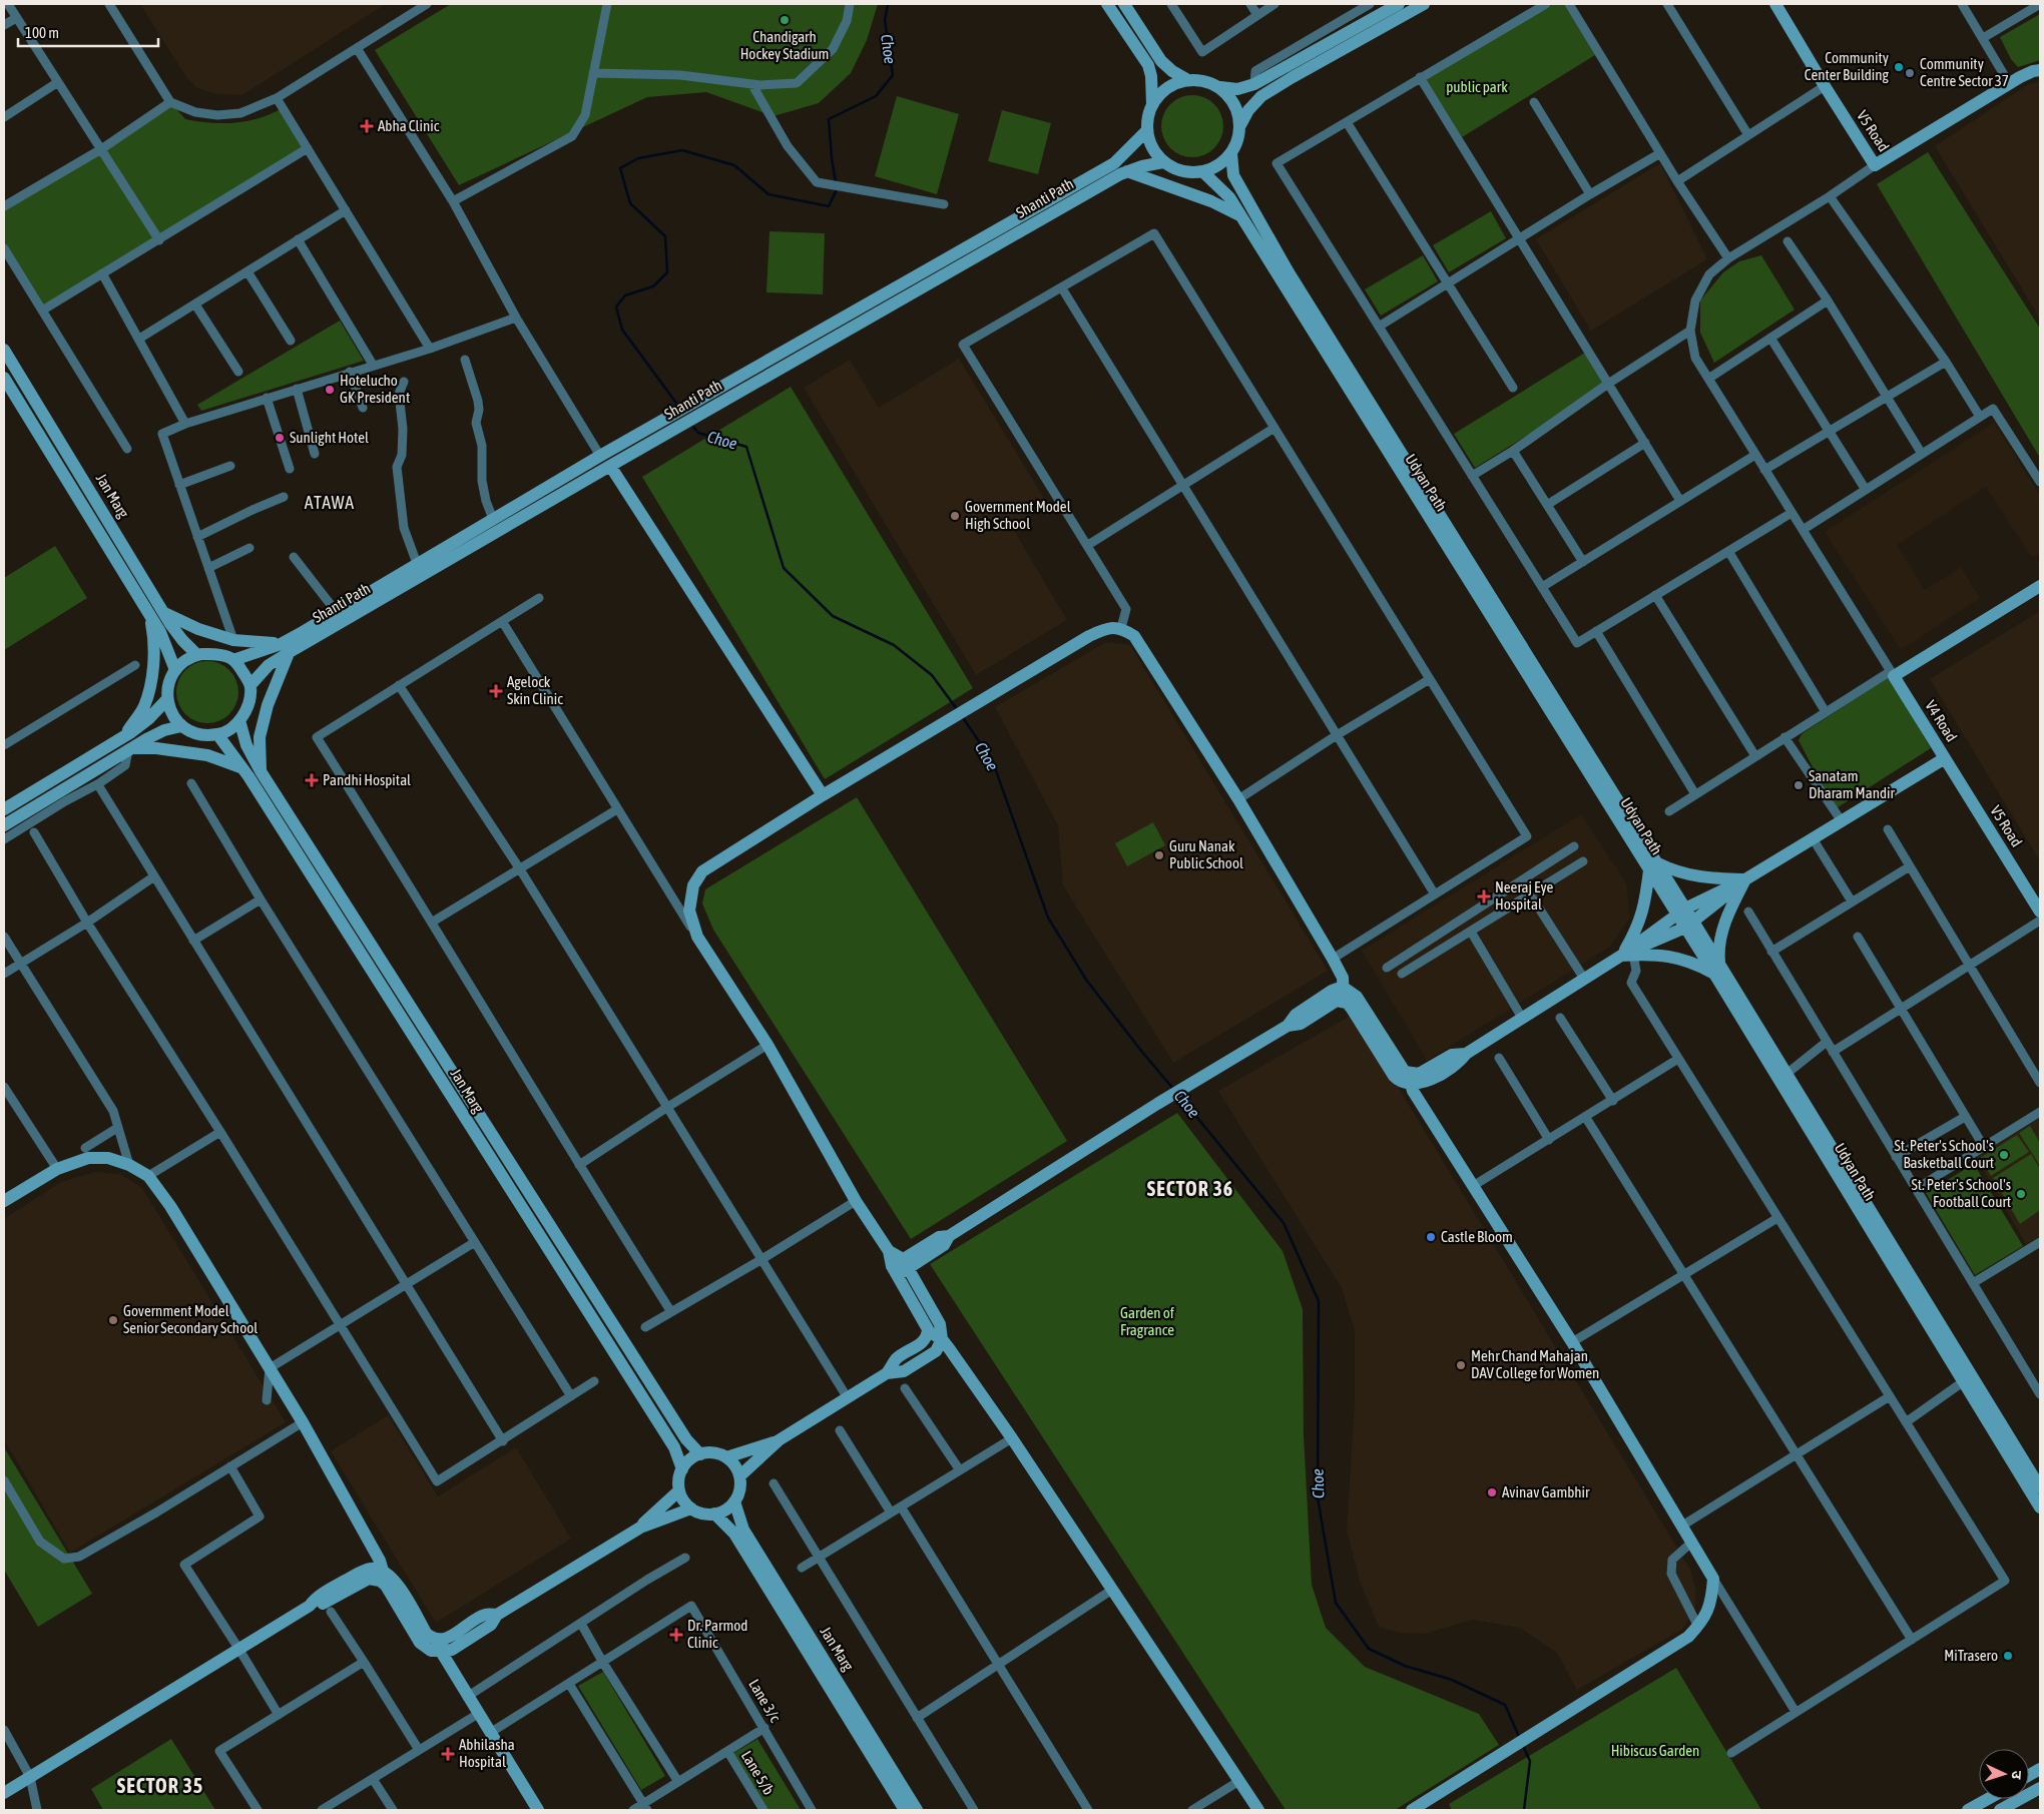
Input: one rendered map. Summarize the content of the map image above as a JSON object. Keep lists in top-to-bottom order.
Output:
{
  "streets": {
    "main road": [
      "V5 Road",
      "Shanti Path",
      "Udyan Path",
      "Jan Marg",
      "V4 Road"
    ],
    "street": ["Lane 3/c", "Lane 5/b"]
  },
  "crossings": [
    ["V5 Road", "V4 Road"],
    ["Shanti Path", "Udyan Path"],
    ["Shanti Path", "Jan Marg"]
  ],
  "districts": ["ATAWA", "SECTOR 36", "SECTOR 35"],
  "water": ["Choe"],
  "parks": ["public park", "Garden of Fragrance", "Hibiscus Garden"],
  "places": {
    "other": [
      "Chandigarh Hockey Stadium",
      "Community Center Building",
      "Community Centre Sector 37",
      "Hotelucho GK President",
      "Sunlight Hotel",
      "Government Model High School",
      "Sanatam Dharam Mandir",
      "Guru Nanak Public School",
      "St. Peter's School's Basketball Court",
      "St. Peter's School's Football Court",
      "Castle Bloom",
      "Government Model Senior Secondary School",
      "Mehr Chand Mahajan DAV College for Women",
      "Avinav Gambhir",
      "MiTrasero"
    ],
    "health": [
      "Abha Clinic",
      "Agelock Skin Clinic",
      "Pandhi Hospital",
      "Neeraj Eye Hospital",
      "Dr. Parmod Clinic",
      "Abhilasha Hospital"
    ]
  },
  "scale_bar": "100 m",
  "north": "right"
}
